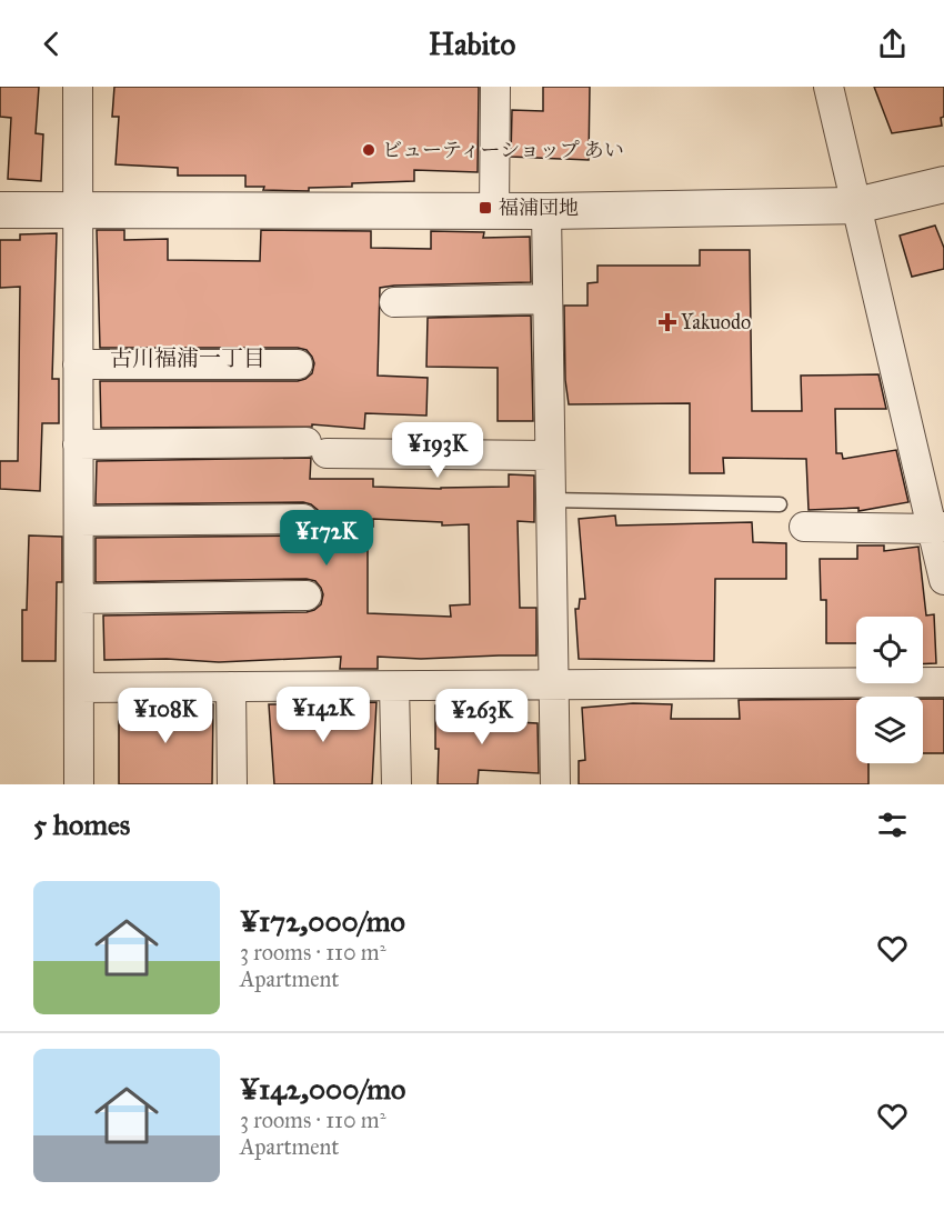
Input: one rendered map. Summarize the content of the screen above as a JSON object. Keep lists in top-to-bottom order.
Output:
{
  "districts": ["古川福浦一丁目"],
  "places": {
    "other": ["ビューティーショップ あい"],
    "transit": ["福浦団地"],
    "health": ["Yakuodo"]
  },
  "page": {
    "header": "Habito",
    "price": [
      "¥193K",
      "¥172K",
      "¥142K",
      "¥108K",
      "¥263K"
    ],
    "heading": "5 homes",
    "list": [
      {
        "name": "¥172,000/mo",
        "note": "3 rooms · 110 m² · Apartment"
      },
      {
        "name": "¥142,000/mo",
        "note": "3 rooms · 110 m² · Apartment"
      }
    ]
  }
}
